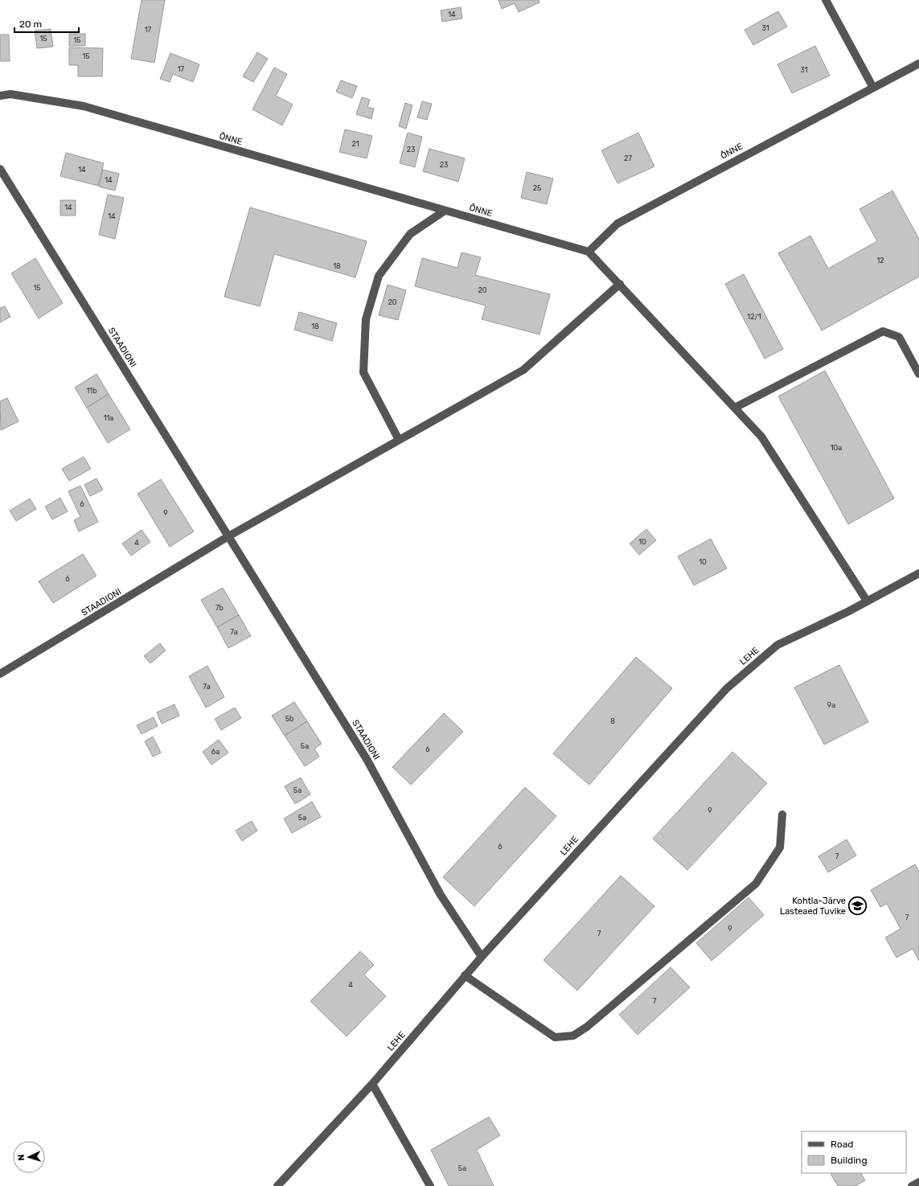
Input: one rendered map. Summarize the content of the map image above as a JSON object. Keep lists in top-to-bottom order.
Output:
{
  "streets": {
    "street": ["ÕNNE", "STAADIONI", "LEHE"]
  },
  "crossings": [
    ["STAADIONI", "LEHE"]
  ],
  "places": {
    "school or university": ["Kohtla-Järve Lasteaed Tuvike"]
  },
  "house_numbers": [
    "14",
    "31",
    "17",
    "15",
    "15",
    "15",
    "17",
    "31",
    "21",
    "23",
    "27",
    "23",
    "14",
    "14",
    "25",
    "14",
    "14",
    "12",
    "18",
    "15",
    "20",
    "20",
    "12/1",
    "18",
    "11b",
    "11a",
    "10a",
    "6",
    "9",
    "10",
    "4",
    "10",
    "6",
    "7b",
    "7a",
    "7a",
    "9a",
    "5b",
    "8",
    "5a",
    "6",
    "6a",
    "5a",
    "9",
    "5a",
    "6",
    "7",
    "7",
    "9",
    "7",
    "4",
    "7",
    "5a"
  ],
  "legend": ["Road", "Building"],
  "scale_bar": "20 m",
  "north": "left"
}
